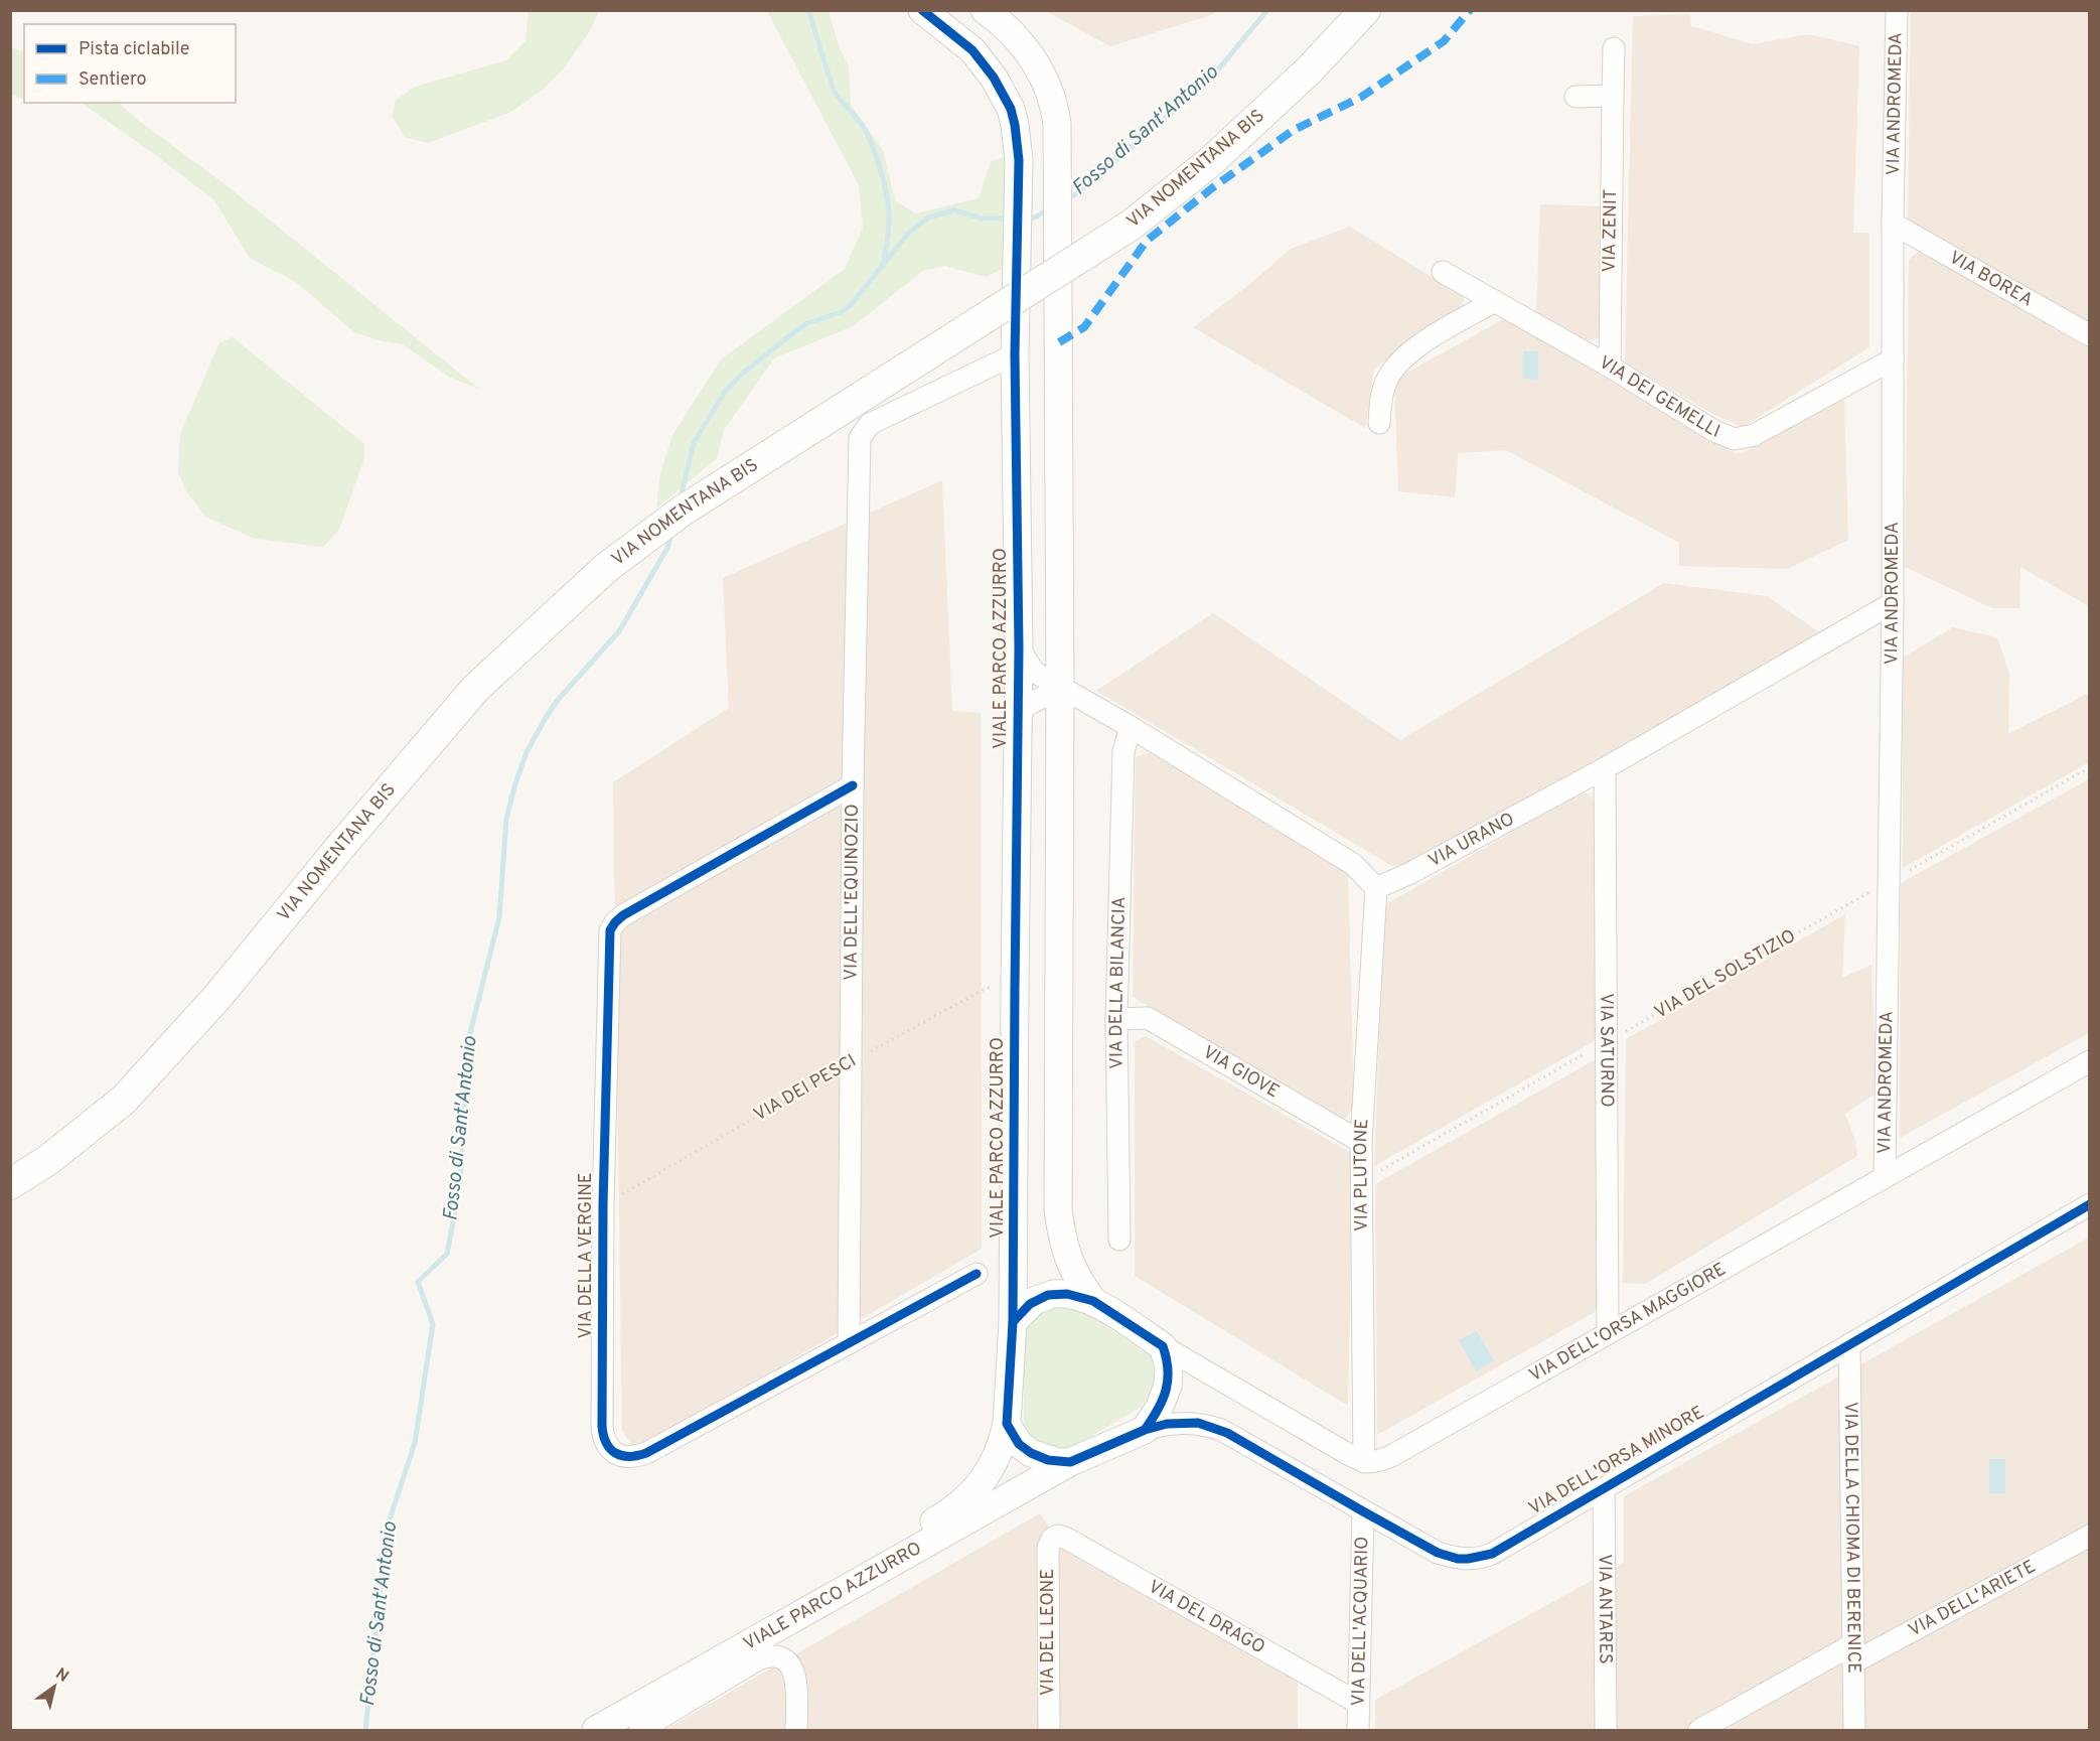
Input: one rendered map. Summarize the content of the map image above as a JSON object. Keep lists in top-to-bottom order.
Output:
{
  "streets": {
    "main road": ["VIA NOMENTANA BIS"],
    "street": [
      "VIA ANDROMEDA",
      "VIA ZENIT",
      "VIA BOREA",
      "VIA DEI GEMELLI",
      "VIALE PARCO AZZURRO",
      "VIA URANO",
      "VIA DELL'EQUINOZIO",
      "VIA DELLA BILANCIA",
      "VIA SATURNO",
      "VIA GIOVE",
      "VIA PLUTONE",
      "VIA DELLA VERGINE",
      "VIA DELL'ORSA MAGGIORE",
      "VIA DELL'ORSA MINORE",
      "VIA DELLA CHIOMA DI BERENICE",
      "VIA DELL'ARIETE",
      "VIA ANTARES",
      "VIA DEL DRAGO",
      "VIA DELL'ACQUARIO",
      "VIA DEL LEONE"
    ],
    "path": ["VIA DEL SOLSTIZIO", "VIA DEI PESCI"]
  },
  "crossings": [
    ["VIA ANDROMEDA", "VIA BOREA"],
    ["VIA ANDROMEDA", "VIA DEI GEMELLI"],
    ["VIA ANDROMEDA", "VIA URANO"],
    ["VIA ANDROMEDA", "VIA DEL SOLSTIZIO"],
    ["VIA ANDROMEDA", "VIA DELL'ORSA MAGGIORE"],
    ["VIA ZENIT", "VIA DEI GEMELLI"],
    ["VIALE PARCO AZZURRO", "VIA DELL'EQUINOZIO"],
    ["VIALE PARCO AZZURRO", "VIA DEI PESCI"],
    ["VIALE PARCO AZZURRO", "VIA DELL'ORSA MINORE"],
    ["VIA URANO", "VIA SATURNO"],
    ["VIA URANO", "VIA PLUTONE"],
    ["VIA DELL'EQUINOZIO", "VIA DEI PESCI"],
    ["VIA DELL'EQUINOZIO", "VIA DELLA VERGINE"],
    ["VIA DEL SOLSTIZIO", "VIA SATURNO"],
    ["VIA DEL SOLSTIZIO", "VIA PLUTONE"],
    ["VIA DELLA BILANCIA", "VIA GIOVE"],
    ["VIA SATURNO", "VIA DELL'ORSA MAGGIORE"],
    ["VIA GIOVE", "VIA PLUTONE"],
    ["VIA DEI PESCI", "VIA DELLA VERGINE"],
    ["VIA PLUTONE", "VIA DELL'ORSA MAGGIORE"],
    ["VIA DELL'ORSA MINORE", "VIA DELLA CHIOMA DI BERENICE"],
    ["VIA DELL'ORSA MINORE", "VIA ANTARES"],
    ["VIA DELL'ORSA MINORE", "VIA DELL'ACQUARIO"],
    ["VIA DELLA CHIOMA DI BERENICE", "VIA DELL'ARIETE"],
    ["VIA DEL DRAGO", "VIA DELL'ACQUARIO"],
    ["VIA DEL DRAGO", "VIA DEL LEONE"]
  ],
  "water": ["Fosso di Sant'Antonio"],
  "legend": ["Pista ciclabile", "Sentiero"],
  "north": "top right"
}
